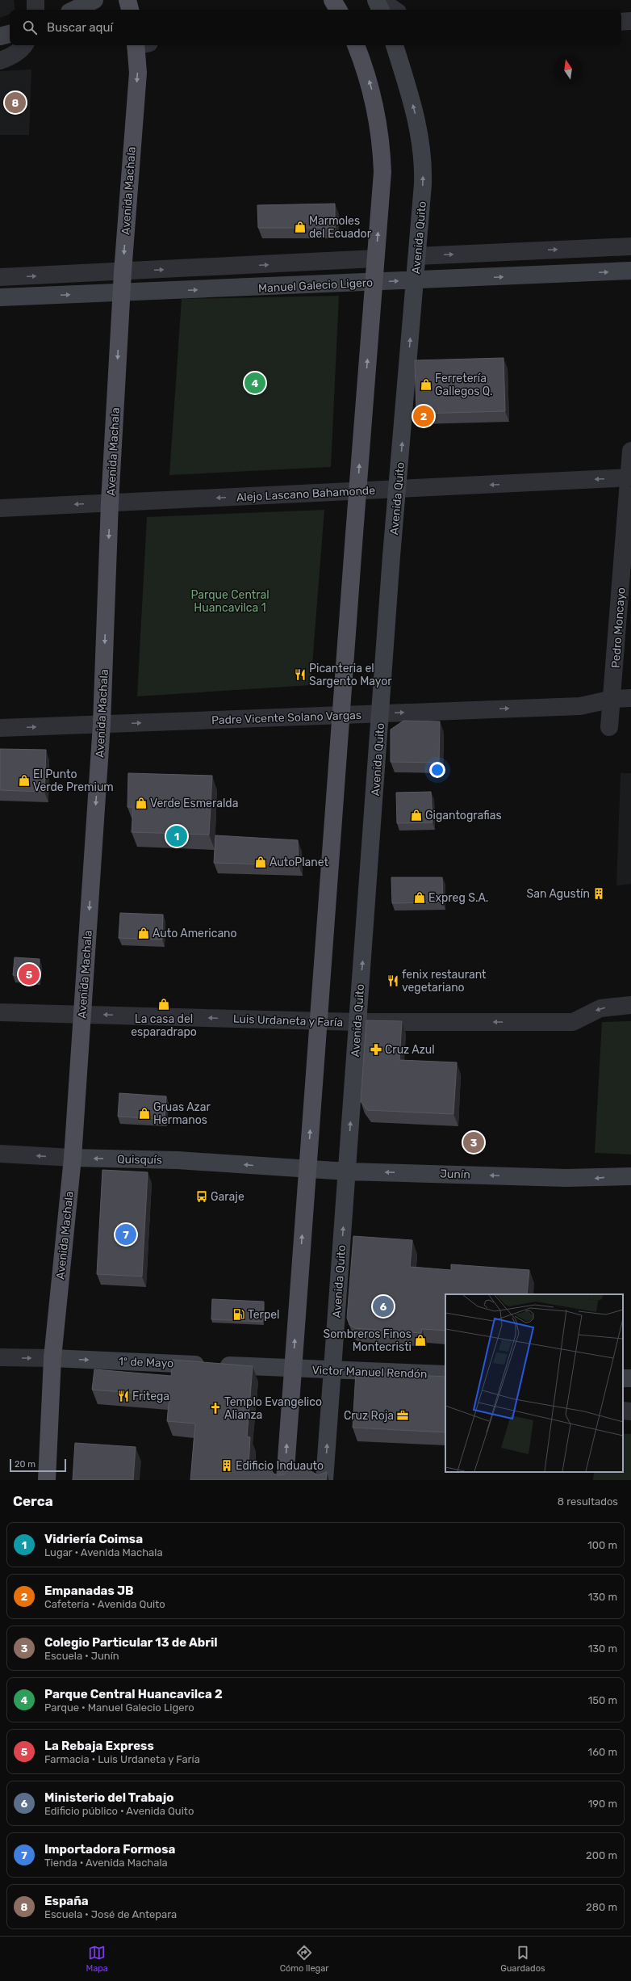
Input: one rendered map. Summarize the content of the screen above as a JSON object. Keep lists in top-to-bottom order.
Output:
{
  "streets": {
    "main road": [
      "Avenida Machala",
      "Avenida Quito",
      "Manuel Galecio Ligero",
      "Quisquís",
      "Junín",
      "1º de Mayo",
      "Victor Manuel Rendón"
    ],
    "street": [
      "Alejo Lascano Bahamonde",
      "Pedro Moncayo",
      "Padre Vicente Solano Vargas",
      "Luis Urdaneta y Faría"
    ]
  },
  "crossings": [
    ["Avenida Machala", "Manuel Galecio Ligero"],
    ["Avenida Machala", "Alejo Lascano Bahamonde"],
    ["Avenida Machala", "Padre Vicente Solano Vargas"],
    ["Avenida Machala", "Luis Urdaneta y Faría"],
    ["Avenida Machala", "Quisquís"],
    ["Avenida Machala", "1º de Mayo"],
    ["Avenida Quito", "Alejo Lascano Bahamonde"],
    ["Avenida Quito", "Padre Vicente Solano Vargas"],
    ["Avenida Quito", "Luis Urdaneta y Faría"],
    ["Avenida Quito", "Junín"],
    ["Avenida Quito", "Victor Manuel Rendón"],
    ["Alejo Lascano Bahamonde", "Pedro Moncayo"],
    ["Pedro Moncayo", "Padre Vicente Solano Vargas"],
    ["Quisquís", "Junín"],
    ["1º de Mayo", "Victor Manuel Rendón"]
  ],
  "one_way": [
    "Avenida Machala",
    "Manuel Galecio Ligero",
    "Alejo Lascano Bahamonde",
    "Padre Vicente Solano Vargas",
    "Luis Urdaneta y Faría",
    "Quisquís",
    "Junín",
    "1º de Mayo"
  ],
  "parks": ["Parque Central Huancavilca 1"],
  "places": {
    "shop": [
      "Marmoles del Ecuador",
      "Ferretería Gallegos Q.",
      "El Punto Verde Premium",
      "Verde Esmeralda",
      "Gigantografias",
      "AutoPlanet",
      "Expreg S.A.",
      "Auto Americano",
      "La casa del esparadrapo",
      "Gruas Azar Hermanos",
      "Sombreros Finos Montecristi"
    ],
    "restaurant": ["Picanteria el Sargento Mayor", "fenix restaurant vegetariano", "Fritega"],
    "building": ["San Agustín", "Edificio Induauto"],
    "pharmacy": ["Cruz Azul"],
    "bus stop": ["Garaje"],
    "fuel station": ["Terpel"],
    "church": ["Templo Evangelico Alianza"],
    "office": ["Cruz Roja"]
  },
  "scale_bar": "20 m",
  "north": "top",
  "page": {
    "search": "Buscar aquí",
    "pins": [
      "8",
      "4",
      "2",
      "1",
      "5",
      "3",
      "7",
      "6"
    ],
    "scale": "20 m",
    "heading": ["Cerca", "8 resultados"],
    "list": [
      {
        "mark": "1",
        "name": "Vidriería Coimsa",
        "note": "Lugar · Avenida Machala",
        "value": "100 m"
      },
      {
        "mark": "2",
        "name": "Empanadas JB",
        "note": "Cafetería · Avenida Quito",
        "value": "130 m"
      },
      {
        "mark": "3",
        "name": "Colegio Particular 13 de Abril",
        "note": "Escuela · Junín",
        "value": "130 m"
      },
      {
        "mark": "4",
        "name": "Parque Central Huancavilca 2",
        "note": "Parque · Manuel Galecio Ligero",
        "value": "150 m"
      },
      {
        "mark": "5",
        "name": "La Rebaja Express",
        "note": "Farmacia · Luis Urdaneta y Faría",
        "value": "160 m"
      },
      {
        "mark": "6",
        "name": "Ministerio del Trabajo",
        "note": "Edificio público · Avenida Quito",
        "value": "190 m"
      },
      {
        "mark": "7",
        "name": "Importadora Formosa",
        "note": "Tienda · Avenida Machala",
        "value": "200 m"
      },
      {
        "mark": "8",
        "name": "España",
        "note": "Escuela · José de Antepara",
        "value": "280 m"
      }
    ],
    "nav": ["Mapa", "Cómo llegar", "Guardados"]
  }
}
